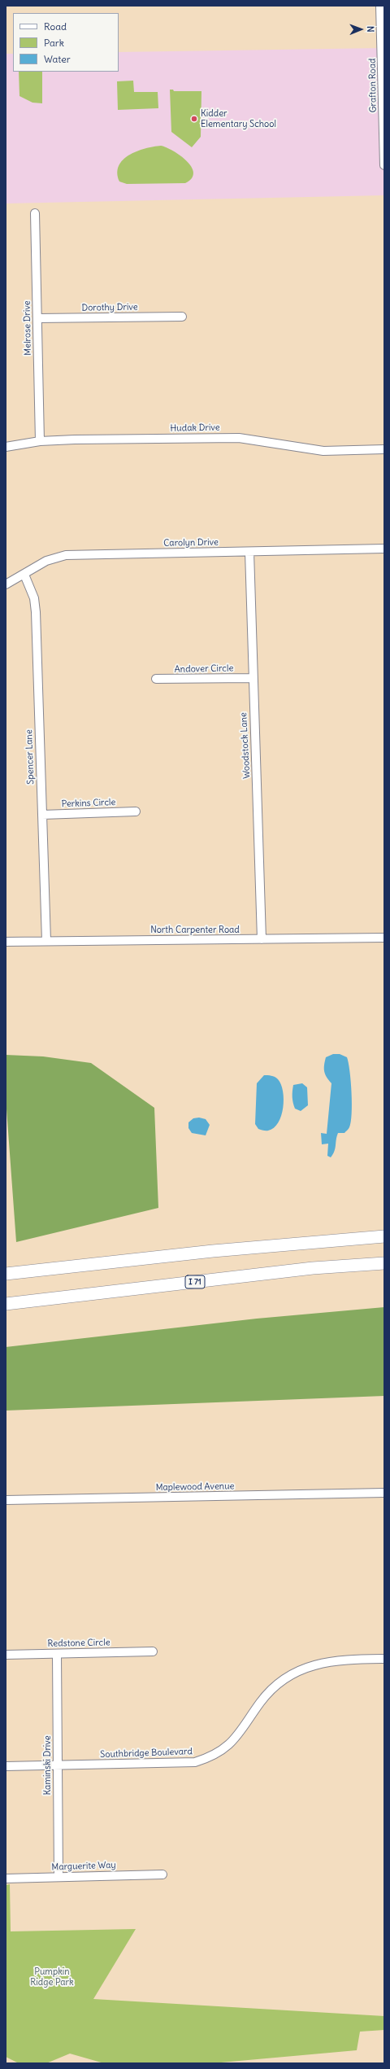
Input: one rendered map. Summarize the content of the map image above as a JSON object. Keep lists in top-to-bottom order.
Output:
{
  "streets": {
    "highway": ["I 71"],
    "street": [
      "Grafton Road",
      "Dorothy Drive",
      "Melrose Drive",
      "Hudak Drive",
      "Carolyn Drive",
      "Andover Circle",
      "Woodstock Lane",
      "Spencer Lane",
      "Perkins Circle",
      "North Carpenter Road",
      "Maplewood Avenue",
      "Redstone Circle",
      "Southbridge Boulevard",
      "Kaminski Drive",
      "Marguerite Way"
    ]
  },
  "crossings": [
    ["Dorothy Drive", "Melrose Drive"],
    ["Melrose Drive", "Hudak Drive"],
    ["Carolyn Drive", "Woodstock Lane"],
    ["Carolyn Drive", "Spencer Lane"],
    ["Andover Circle", "Woodstock Lane"],
    ["Woodstock Lane", "North Carpenter Road"],
    ["Spencer Lane", "Perkins Circle"],
    ["Spencer Lane", "North Carpenter Road"],
    ["Redstone Circle", "Kaminski Drive"],
    ["Southbridge Boulevard", "Kaminski Drive"],
    ["Kaminski Drive", "Marguerite Way"]
  ],
  "parks": ["Pumpkin Ridge Park"],
  "places": ["Kidder Elementary School"],
  "legend": ["Road", "Park", "Water"],
  "north": "right"
}
